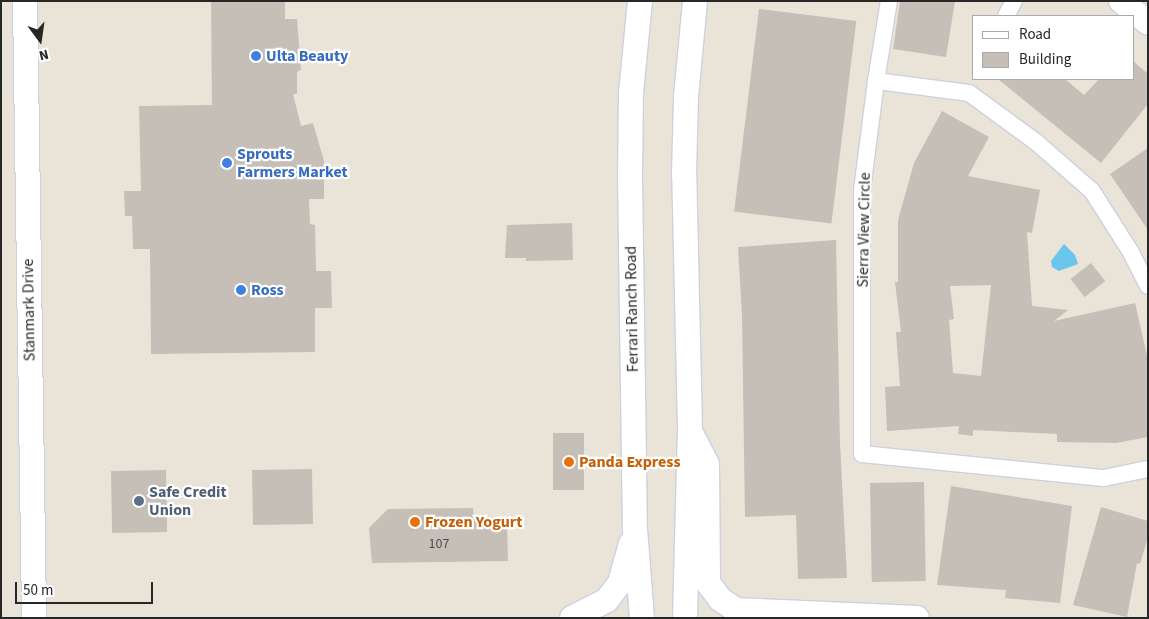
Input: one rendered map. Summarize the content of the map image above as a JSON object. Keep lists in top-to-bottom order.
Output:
{
  "streets": {
    "main road": ["Ferrari Ranch Road", "Stanmark Drive"],
    "street": ["Sierra View Circle"]
  },
  "places": [
    "Ulta Beauty",
    "Sprouts Farmers Market",
    "Ross",
    "Panda Express",
    "Safe Credit Union",
    "Frozen Yogurt"
  ],
  "house_numbers": ["107"],
  "legend": ["Road", "Building"],
  "scale_bar": "50 m",
  "north": "bottom"
}
